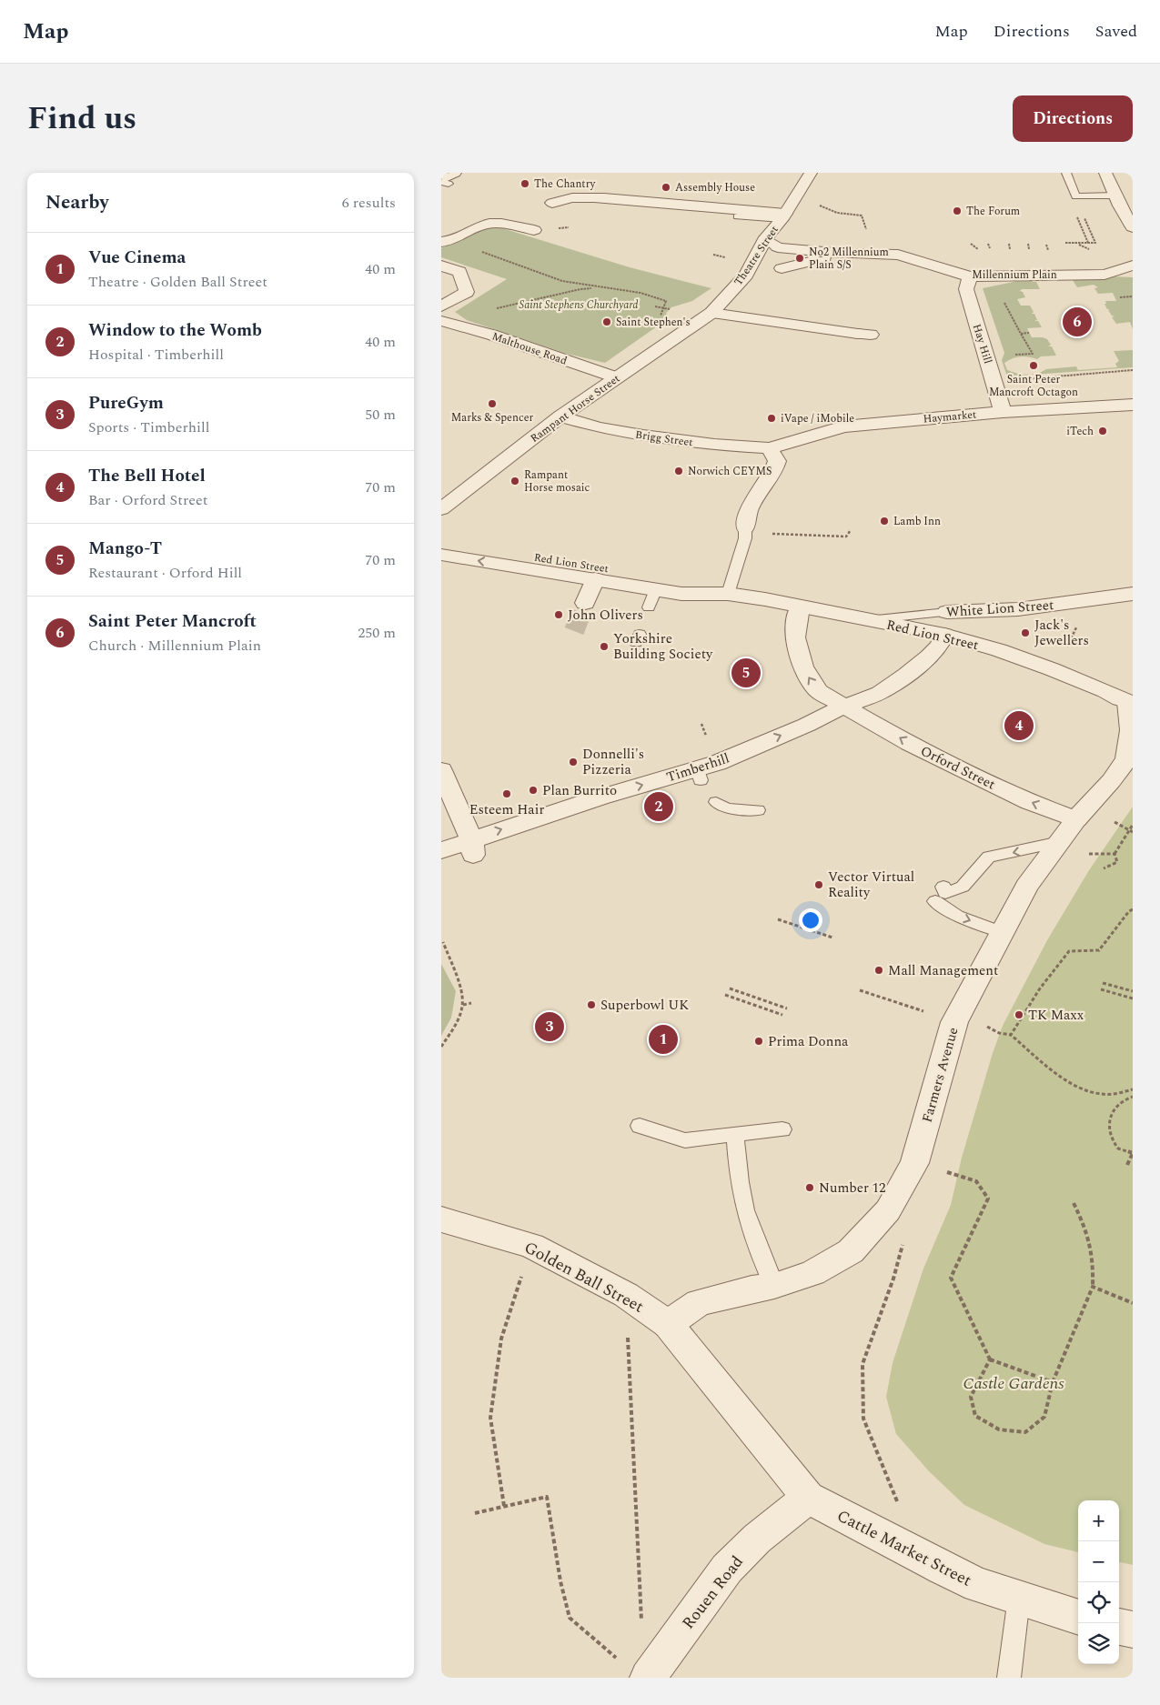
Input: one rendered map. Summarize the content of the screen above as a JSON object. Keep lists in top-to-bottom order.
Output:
{
  "streets": {
    "street": [
      "Theatre Street",
      "Millennium Plain",
      "Hay Hill",
      "Malthouse Road",
      "Rampant Horse Street",
      "Haymarket",
      "Brigg Street",
      "Red Lion Street",
      "White Lion Street",
      "Timberhill",
      "Orford Street",
      "Farmers Avenue",
      "Golden Ball Street",
      "Cattle Market Street",
      "Rouen Road"
    ]
  },
  "crossings": [
    ["Theatre Street", "Rampant Horse Street"],
    ["Millennium Plain", "Hay Hill"],
    ["Hay Hill", "Haymarket"],
    ["Malthouse Road", "Rampant Horse Street"],
    ["Rampant Horse Street", "Brigg Street"],
    ["Haymarket", "Brigg Street"],
    ["Red Lion Street", "White Lion Street"],
    ["Red Lion Street", "Timberhill"],
    ["Red Lion Street", "Orford Street"],
    ["Red Lion Street", "Farmers Avenue"],
    ["Timberhill", "Orford Street"],
    ["Orford Street", "Farmers Avenue"],
    ["Farmers Avenue", "Golden Ball Street"],
    ["Golden Ball Street", "Cattle Market Street"],
    ["Golden Ball Street", "Rouen Road"],
    ["Cattle Market Street", "Rouen Road"]
  ],
  "one_way": ["Timberhill", "Orford Street"],
  "parks": ["Saint Stephens Churchyard", "Castle Gardens"],
  "places": [
    "The Chantry",
    "Assembly House",
    "The Forum",
    "No̱2 Millennium Plain S/S",
    "Saint Stephen's",
    "Saint Peter Mancroft Octagon",
    "Marks & Spencer",
    "iVape / iMobile",
    "iTech",
    "Norwich CEYMS",
    "Rampant Horse mosaic",
    "Lamb Inn",
    "John Olivers",
    "Jack's Jewellers",
    "Yorkshire Building Society",
    "Donnelli's Pizzeria",
    "Plan Burrito",
    "Esteem Hair",
    "Vector Virtual Reality",
    "Mall Management",
    "Superbowl UK",
    "TK Maxx",
    "Prima Donna",
    "Number 12"
  ],
  "page": {
    "header": "Map",
    "nav": ["Map", "Directions", "Saved"],
    "title": "Find us",
    "buttons": "Directions",
    "heading": ["Nearby", "6 results"],
    "list": [
      {
        "mark": "1",
        "name": "Vue Cinema",
        "note": "Theatre · Golden Ball Street",
        "value": "40 m"
      },
      {
        "mark": "2",
        "name": "Window to the Womb",
        "note": "Hospital · Timberhill",
        "value": "40 m"
      },
      {
        "mark": "3",
        "name": "PureGym",
        "note": "Sports · Timberhill",
        "value": "50 m"
      },
      {
        "mark": "4",
        "name": "The Bell Hotel",
        "note": "Bar · Orford Street",
        "value": "70 m"
      },
      {
        "mark": "5",
        "name": "Mango-T",
        "note": "Restaurant · Orford Hill",
        "value": "70 m"
      },
      {
        "mark": "6",
        "name": "Saint Peter Mancroft",
        "note": "Church · Millennium Plain",
        "value": "250 m"
      }
    ],
    "pins": [
      "6",
      "5",
      "4",
      "2",
      "3",
      "1"
    ],
    "map_buttons": ["+", "−"]
  }
}
